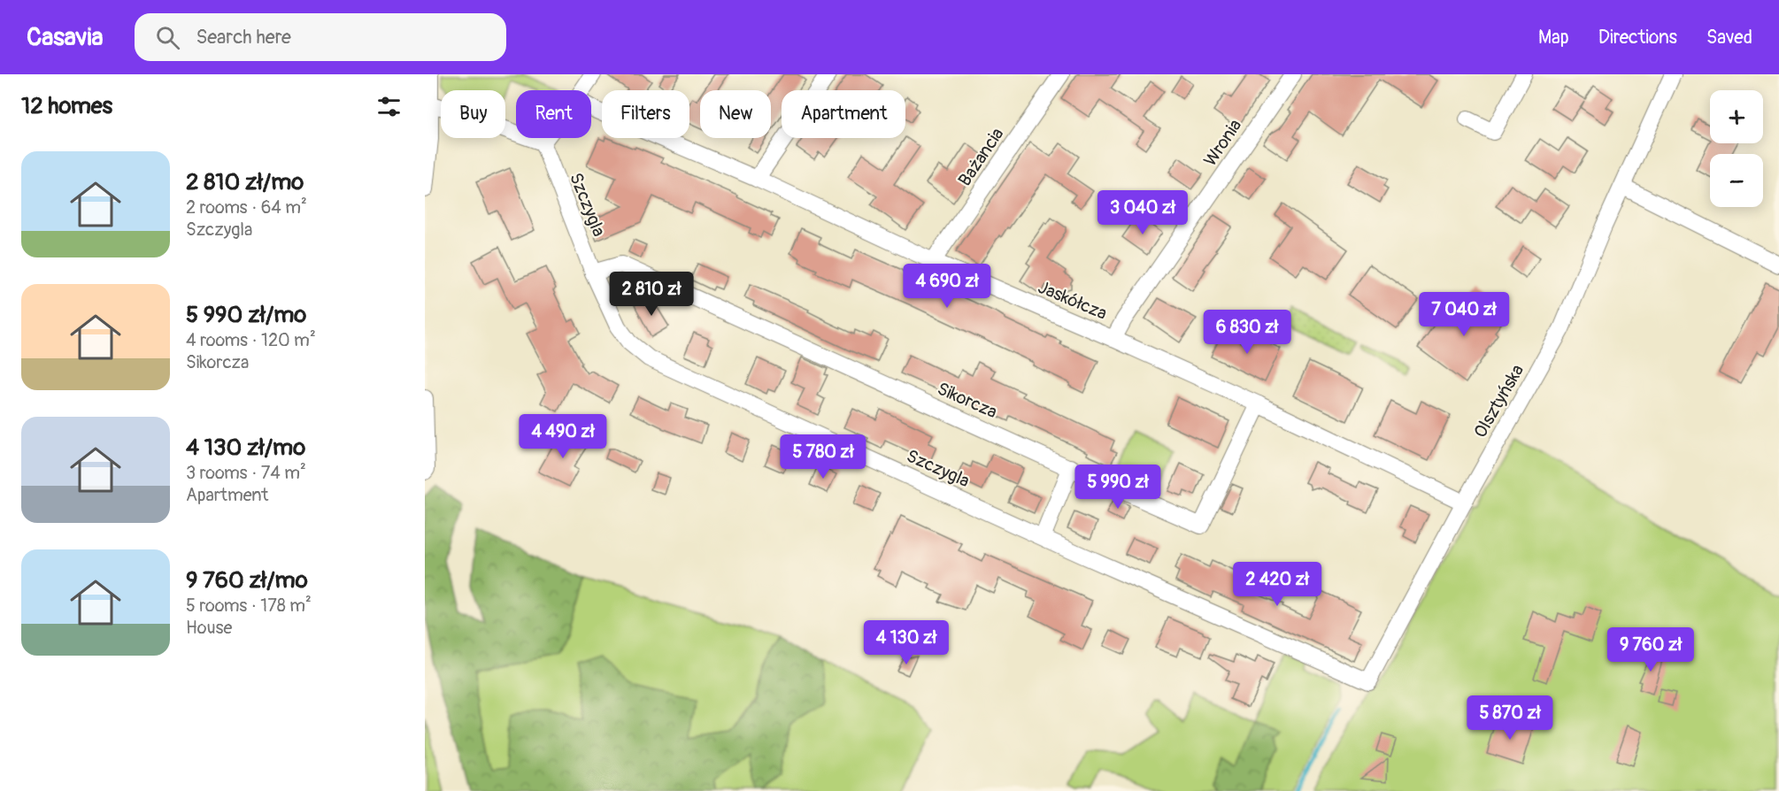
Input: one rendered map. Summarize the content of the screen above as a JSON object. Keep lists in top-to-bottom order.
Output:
{
  "streets": {
    "street": [
      "Wronia",
      "Bażancia",
      "Szczygla",
      "Jaskółcza",
      "Sikorcza",
      "Olsztyńska"
    ]
  },
  "crossings": [
    ["Wronia", "Jaskółcza"],
    ["Bażancia", "Jaskółcza"],
    ["Szczygla", "Sikorcza"],
    ["Szczygla", "Olsztyńska"],
    ["Jaskółcza", "Sikorcza"],
    ["Jaskółcza", "Olsztyńska"]
  ],
  "page": {
    "header": "Casavia",
    "search": "Search here",
    "nav": ["Map", "Directions", "Saved"],
    "heading": "12 homes",
    "map_buttons": ["+", "−"],
    "chip": [
      "Buy",
      "Rent",
      "Filters",
      "New",
      "Apartment"
    ],
    "list": [
      {
        "name": "2 810 zł/mo",
        "note": "2 rooms · 64 m² · Szczygla"
      },
      {
        "name": "5 990 zł/mo",
        "note": "4 rooms · 120 m² · Sikorcza"
      },
      {
        "name": "4 130 zł/mo",
        "note": "3 rooms · 74 m² · Apartment"
      },
      {
        "name": "9 760 zł/mo",
        "note": "5 rooms · 178 m² · House"
      }
    ],
    "price": [
      "3 040 zł",
      "4 690 zł",
      "2 810 zł",
      "7 040 zł",
      "6 830 zł",
      "4 490 zł",
      "5 780 zł",
      "5 990 zł",
      "2 420 zł",
      "4 130 zł",
      "9 760 zł",
      "5 870 zł"
    ]
  }
}
